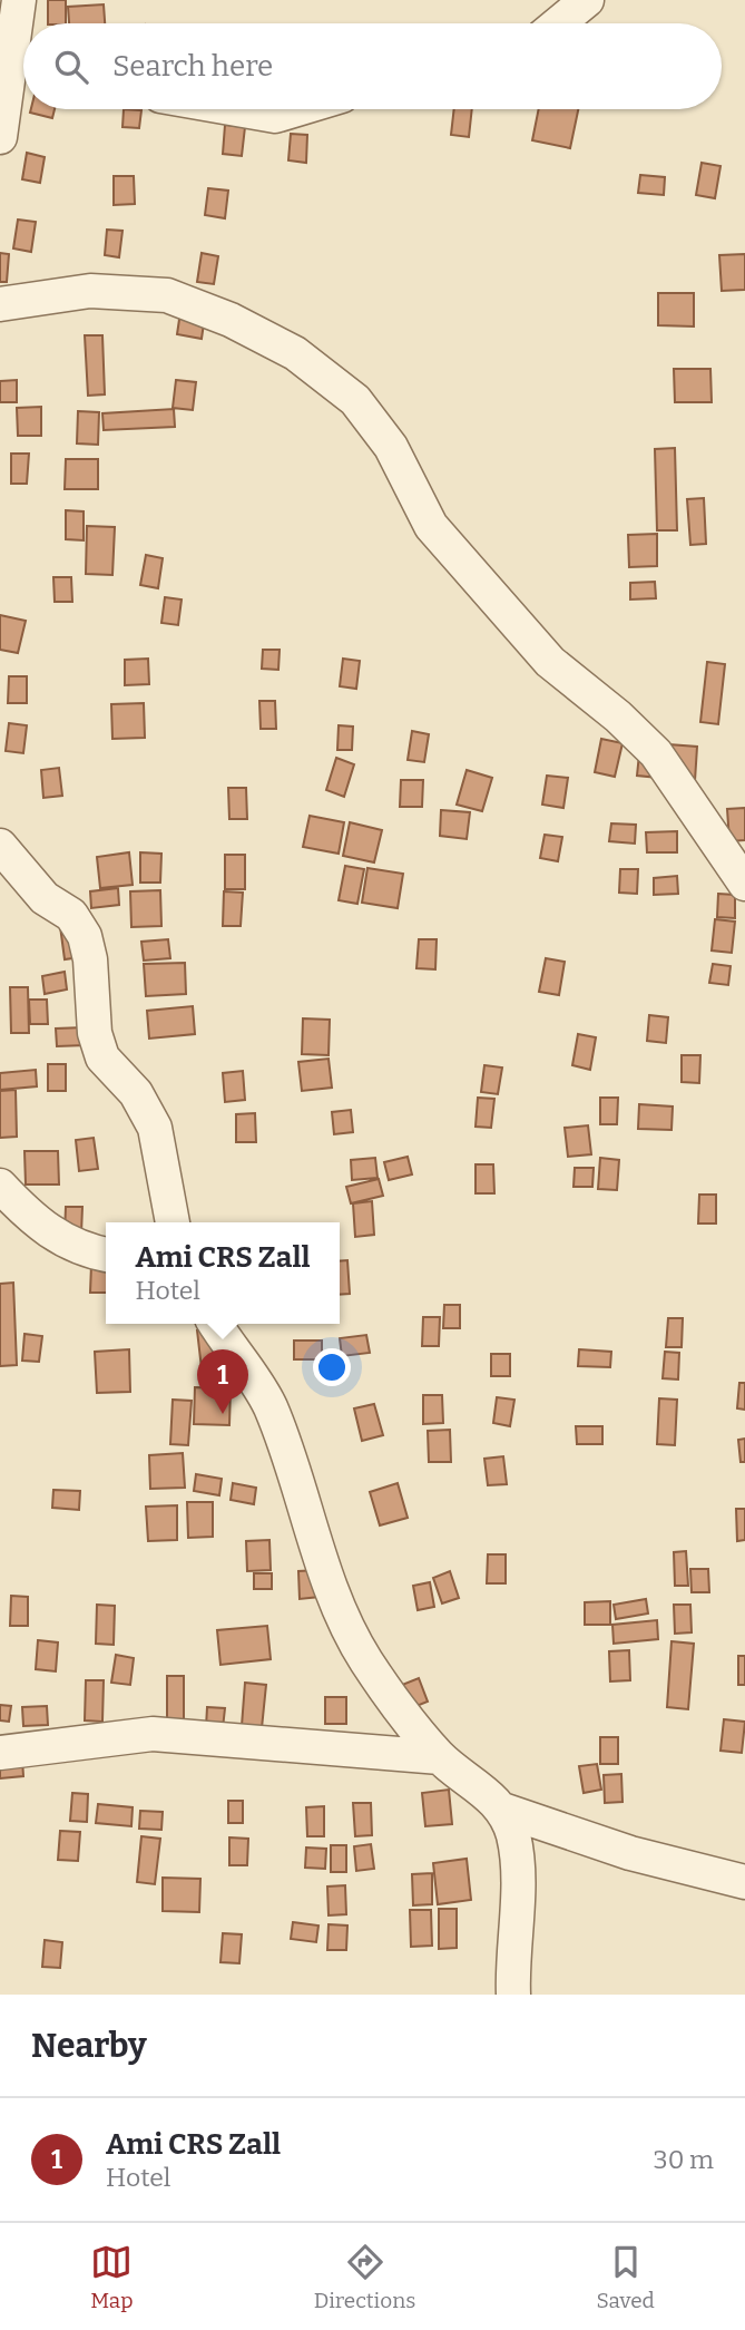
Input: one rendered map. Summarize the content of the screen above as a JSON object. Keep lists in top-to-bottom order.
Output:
{
  "page": {
    "search": "Search here",
    "popup": ["Ami CRS Zall", "Hotel"],
    "pins": "1",
    "heading": "Nearby",
    "list": [
      {
        "mark": "1",
        "name": "Ami CRS Zall",
        "note": "Hotel",
        "value": "30 m"
      }
    ],
    "nav": ["Map", "Directions", "Saved"]
  }
}
